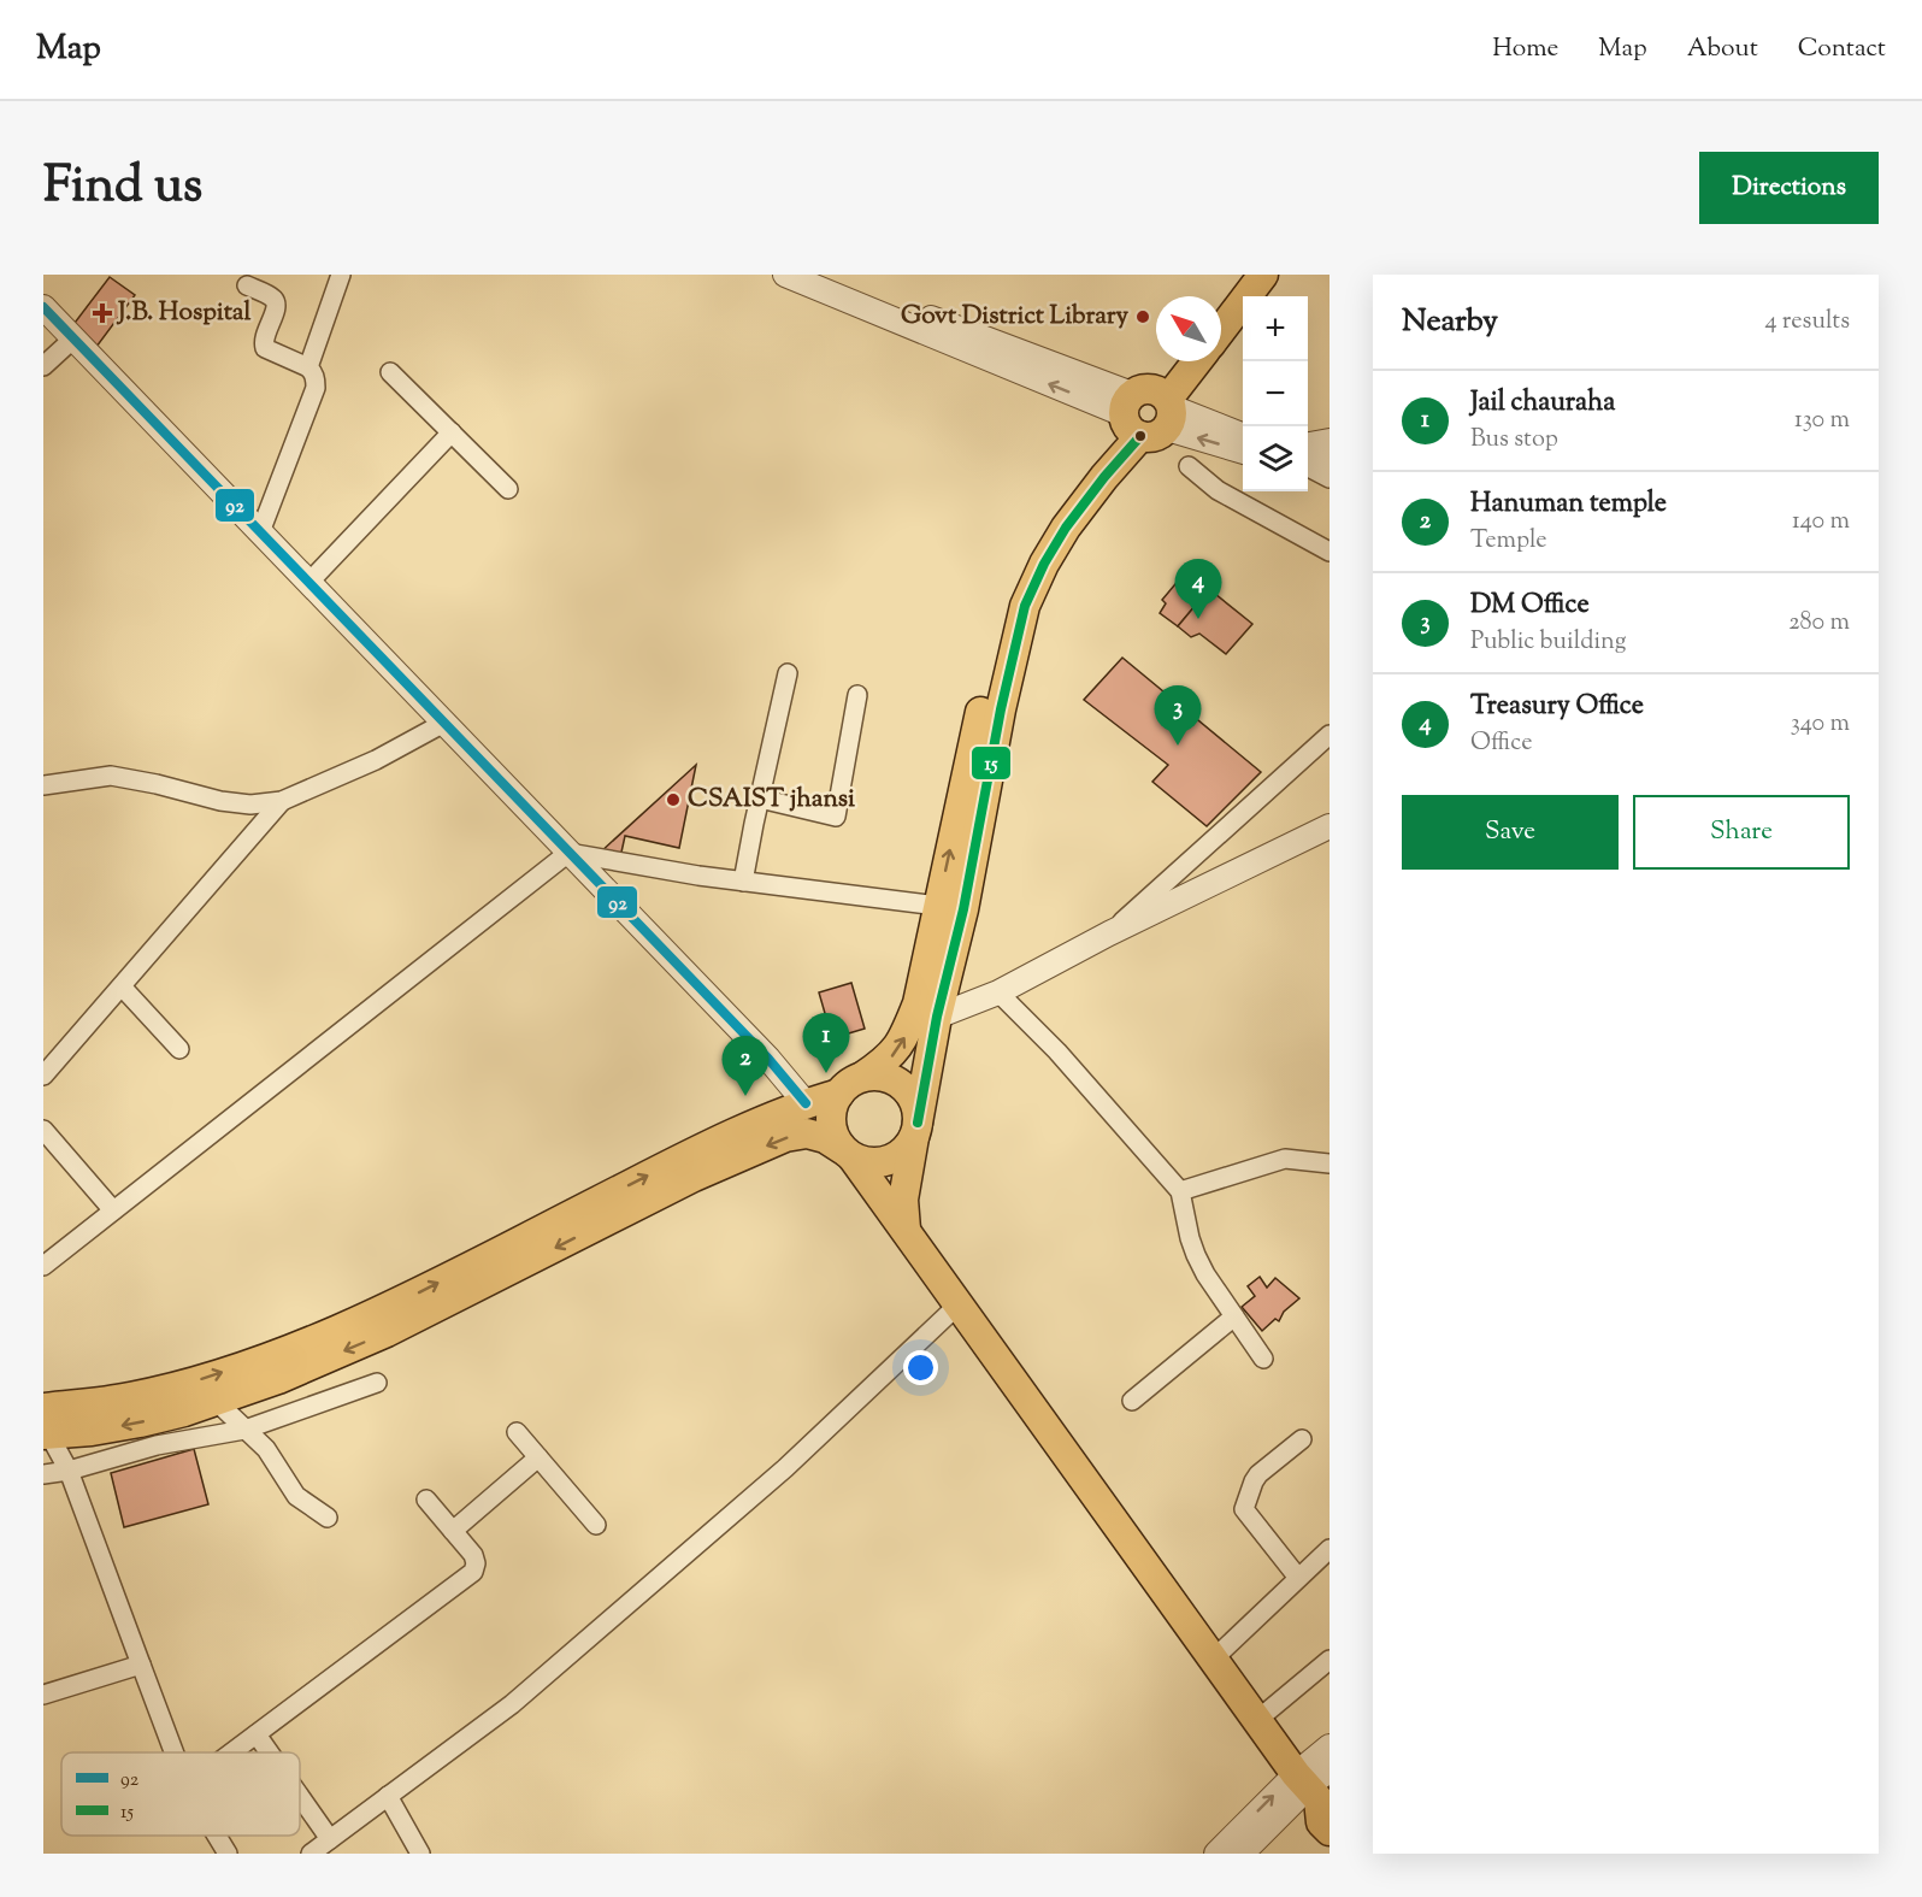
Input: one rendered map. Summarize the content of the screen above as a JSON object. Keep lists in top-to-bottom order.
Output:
{
  "places": {
    "health": ["J.B. Hospital"],
    "other": ["Govt District Library", "CSAIST jhansi"]
  },
  "lines": ["transit line 92", "transit line 15"],
  "legend": ["92", "15"],
  "north": "top left",
  "page": {
    "header": "Map",
    "nav": [
      "Home",
      "Map",
      "About",
      "Contact"
    ],
    "title": "Find us",
    "buttons": [
      "Directions",
      ["Save", "Share"]
    ],
    "heading": ["Nearby", "4 results"],
    "map_buttons": ["+", "−"],
    "list": [
      {
        "mark": "1",
        "name": "Jail chauraha",
        "note": "Bus stop",
        "value": "130 m"
      },
      {
        "mark": "2",
        "name": "Hanuman temple",
        "note": "Temple",
        "value": "140 m"
      },
      {
        "mark": "3",
        "name": "DM Office",
        "note": "Public building",
        "value": "280 m"
      },
      {
        "mark": "4",
        "name": "Treasury Office",
        "note": "Office",
        "value": "340 m"
      }
    ],
    "pins": [
      "4",
      "3",
      "1",
      "2"
    ]
  }
}
